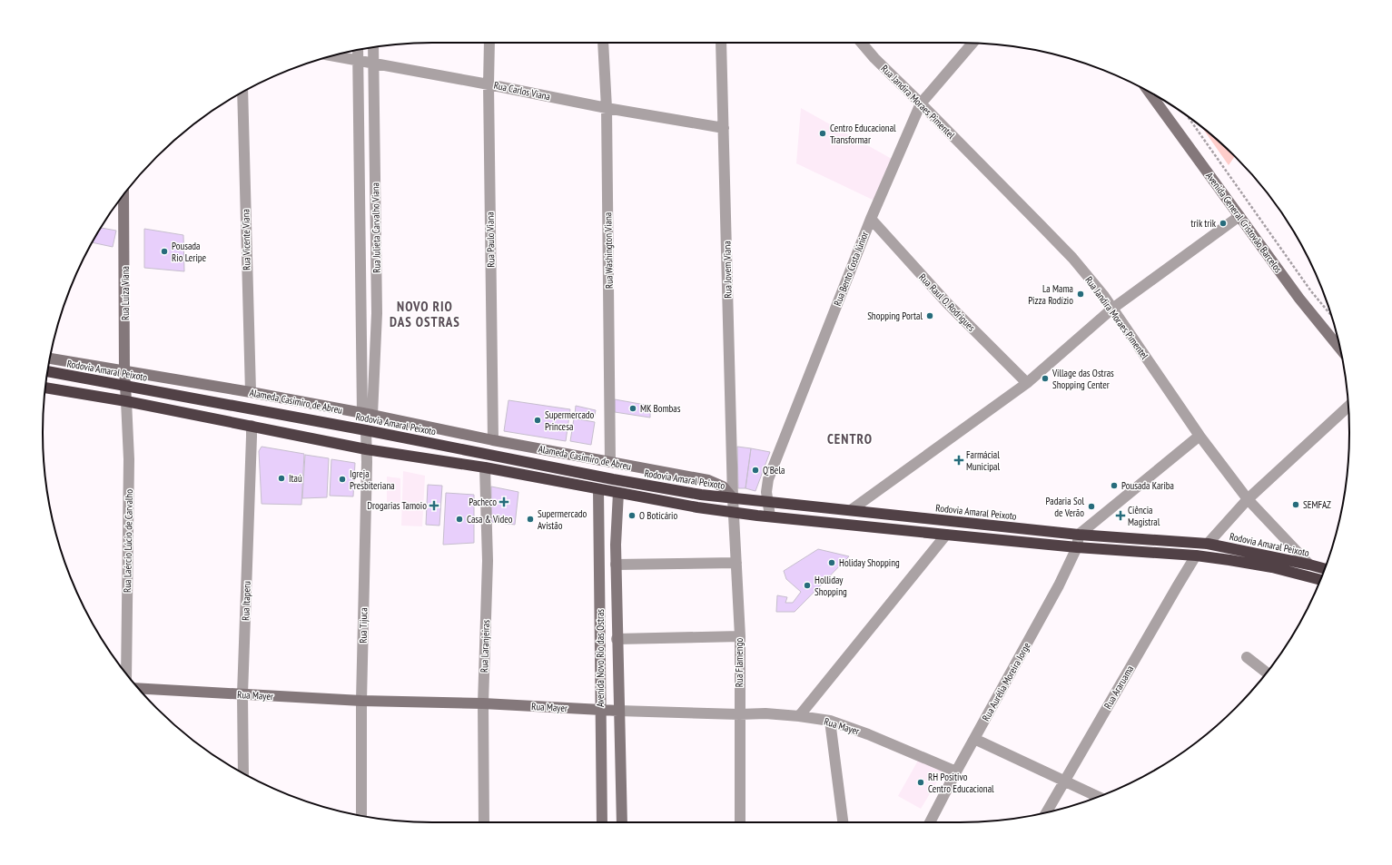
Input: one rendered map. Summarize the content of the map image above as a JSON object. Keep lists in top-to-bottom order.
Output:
{
  "streets": {
    "highway": ["Rodovia Amaral Peixoto"],
    "street": [
      "Rua Carlos Viana",
      "Rua Jandira Moraes Pimentel",
      "Avenida General Cristovão Barcelos",
      "Rua Julieta Carvalho Viana",
      "Rua Vicente Viana",
      "Rua Paulo Viana",
      "Rua Washington Viana",
      "Rua Bento Costa Júnior",
      "Rua Jovem Viana",
      "Rua Luiza Viana",
      "Rua Raul O. Rodrigues",
      "Alameda Casimiro de Abreu",
      "Rua Laércio Lúcio de Carvalho",
      "Rua Itaperu",
      "Rua Tijuca",
      "Rua Laranjeiras",
      "Avenida Novo Rio das Ostras",
      "Rua Flamengo",
      "Rua Aurélia Moreira Jorge",
      "Rua Araruama",
      "Rua Mayer"
    ]
  },
  "crossings": [
    ["Rua Carlos Viana", "Rua Julieta Carvalho Viana"],
    ["Rua Carlos Viana", "Rua Paulo Viana"],
    ["Rua Carlos Viana", "Rua Washington Viana"],
    ["Rua Carlos Viana", "Rua Jovem Viana"],
    ["Rua Jandira Moraes Pimentel", "Rua Bento Costa Júnior"],
    ["Rua Jandira Moraes Pimentel", "Rodovia Amaral Peixoto"],
    ["Rua Julieta Carvalho Viana", "Alameda Casimiro de Abreu"],
    ["Rua Vicente Viana", "Alameda Casimiro de Abreu"],
    ["Rua Paulo Viana", "Alameda Casimiro de Abreu"],
    ["Rua Washington Viana", "Alameda Casimiro de Abreu"],
    ["Rua Bento Costa Júnior", "Rua Raul O. Rodrigues"],
    ["Rua Bento Costa Júnior", "Rodovia Amaral Peixoto"],
    ["Rua Jovem Viana", "Rodovia Amaral Peixoto"],
    ["Rua Jovem Viana", "Alameda Casimiro de Abreu"],
    ["Rua Jovem Viana", "Rua Flamengo"],
    ["Rua Luiza Viana", "Rodovia Amaral Peixoto"],
    ["Rua Luiza Viana", "Alameda Casimiro de Abreu"],
    ["Rua Luiza Viana", "Rua Laércio Lúcio de Carvalho"],
    ["Rodovia Amaral Peixoto", "Alameda Casimiro de Abreu"],
    ["Rodovia Amaral Peixoto", "Rua Tijuca"],
    ["Rodovia Amaral Peixoto", "Rua Flamengo"],
    ["Rodovia Amaral Peixoto", "Rua Aurélia Moreira Jorge"],
    ["Alameda Casimiro de Abreu", "Rua Flamengo"],
    ["Rua Itaperu", "Rua Mayer"],
    ["Rua Tijuca", "Rua Mayer"],
    ["Rua Laranjeiras", "Rua Mayer"],
    ["Avenida Novo Rio das Ostras", "Rua Mayer"],
    ["Rua Flamengo", "Rua Mayer"],
    ["Rua Aurélia Moreira Jorge", "Rua Mayer"]
  ],
  "districts": ["NOVO RIO DAS OSTRAS", "CENTRO"],
  "places": {
    "other": [
      "Centro Educacional Transformar",
      "trik trik",
      "Pousada Rio Leripe",
      "La Mama Pizza Rodízio",
      "Shopping Portal",
      "Village das Ostras Shopping Center",
      "MK Bombas",
      "Supermercado Princesa",
      "Q'Bela",
      "Itaú",
      "Igreja Presbiteriana",
      "Pousada Kariba",
      "SEMFAZ",
      "Padaria Sol de Verão",
      "O Boticário",
      "Casa & Video",
      "Supermercado Avistão",
      "Holiday Shopping",
      "Holliday Shopping",
      "RH Positivo Centro Educacional"
    ],
    "health": [
      "Farmácial Municipal",
      "Pacheco",
      "Drogarias Tamoio",
      "Ciência Magistral"
    ]
  }
}
